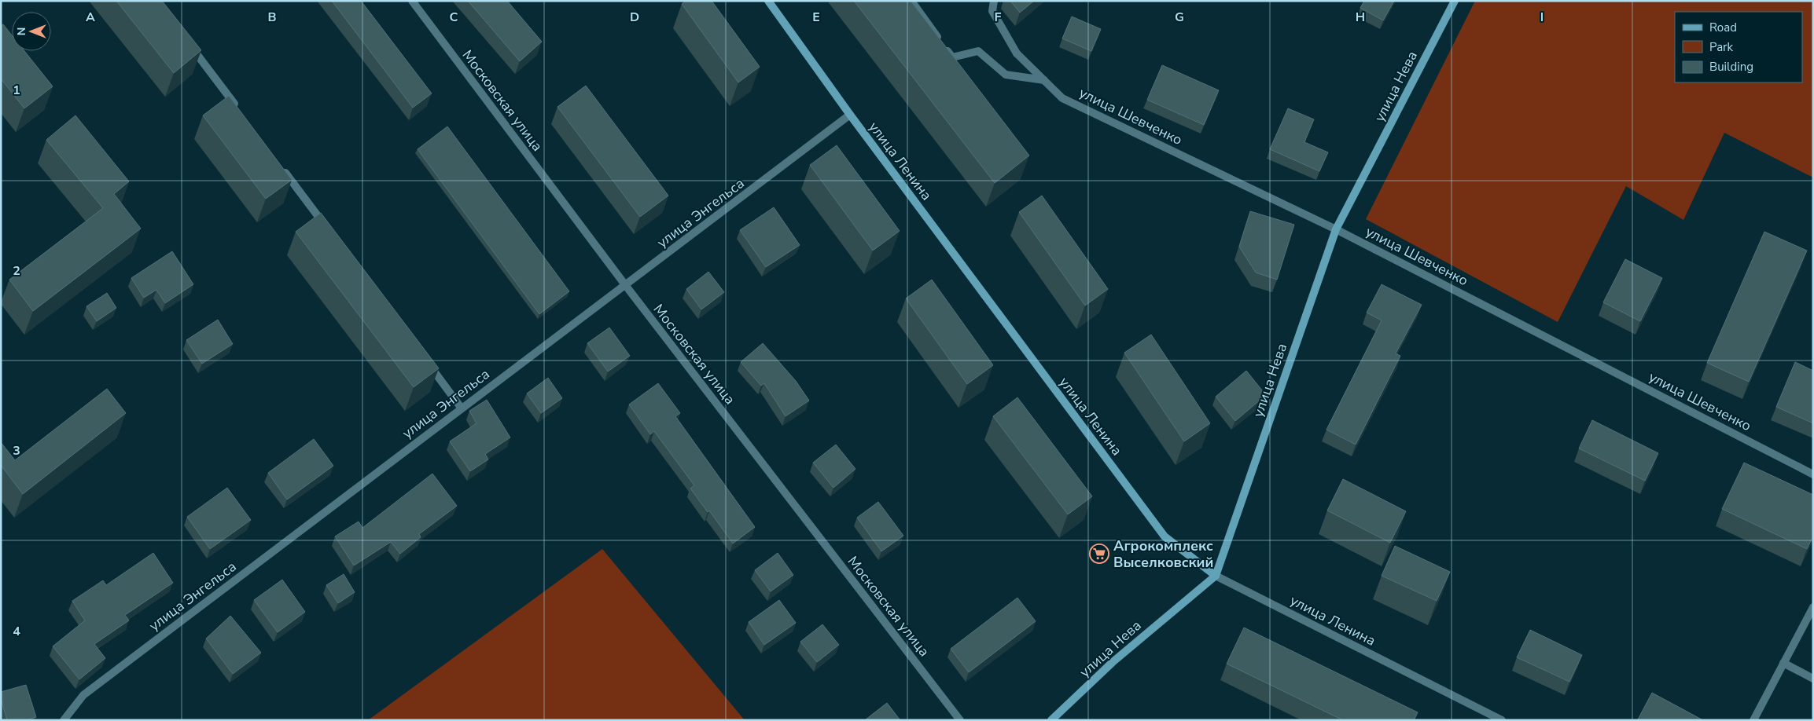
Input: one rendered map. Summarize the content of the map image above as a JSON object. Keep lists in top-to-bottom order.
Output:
{
  "streets": {
    "main road": ["улица Нева", "улица Ленина"],
    "street": ["Московская улица", "улица Шевченко", "улица Энгельса"]
  },
  "crossings": [
    ["улица Нева", "улица Шевченко"],
    ["улица Нева", "улица Ленина"],
    ["Московская улица", "улица Энгельса"],
    ["улица Ленина", "улица Энгельса"]
  ],
  "places": {
    "supermarket": ["Агрокомплекс Выселковский"]
  },
  "legend": ["Road", "Park", "Building"],
  "north": "left",
  "grid": {
    "columns": [
      "A",
      "B",
      "C",
      "D",
      "E",
      "F",
      "G",
      "H",
      "I"
    ],
    "rows": [
      "1",
      "2",
      "3",
      "4"
    ]
  }
}
